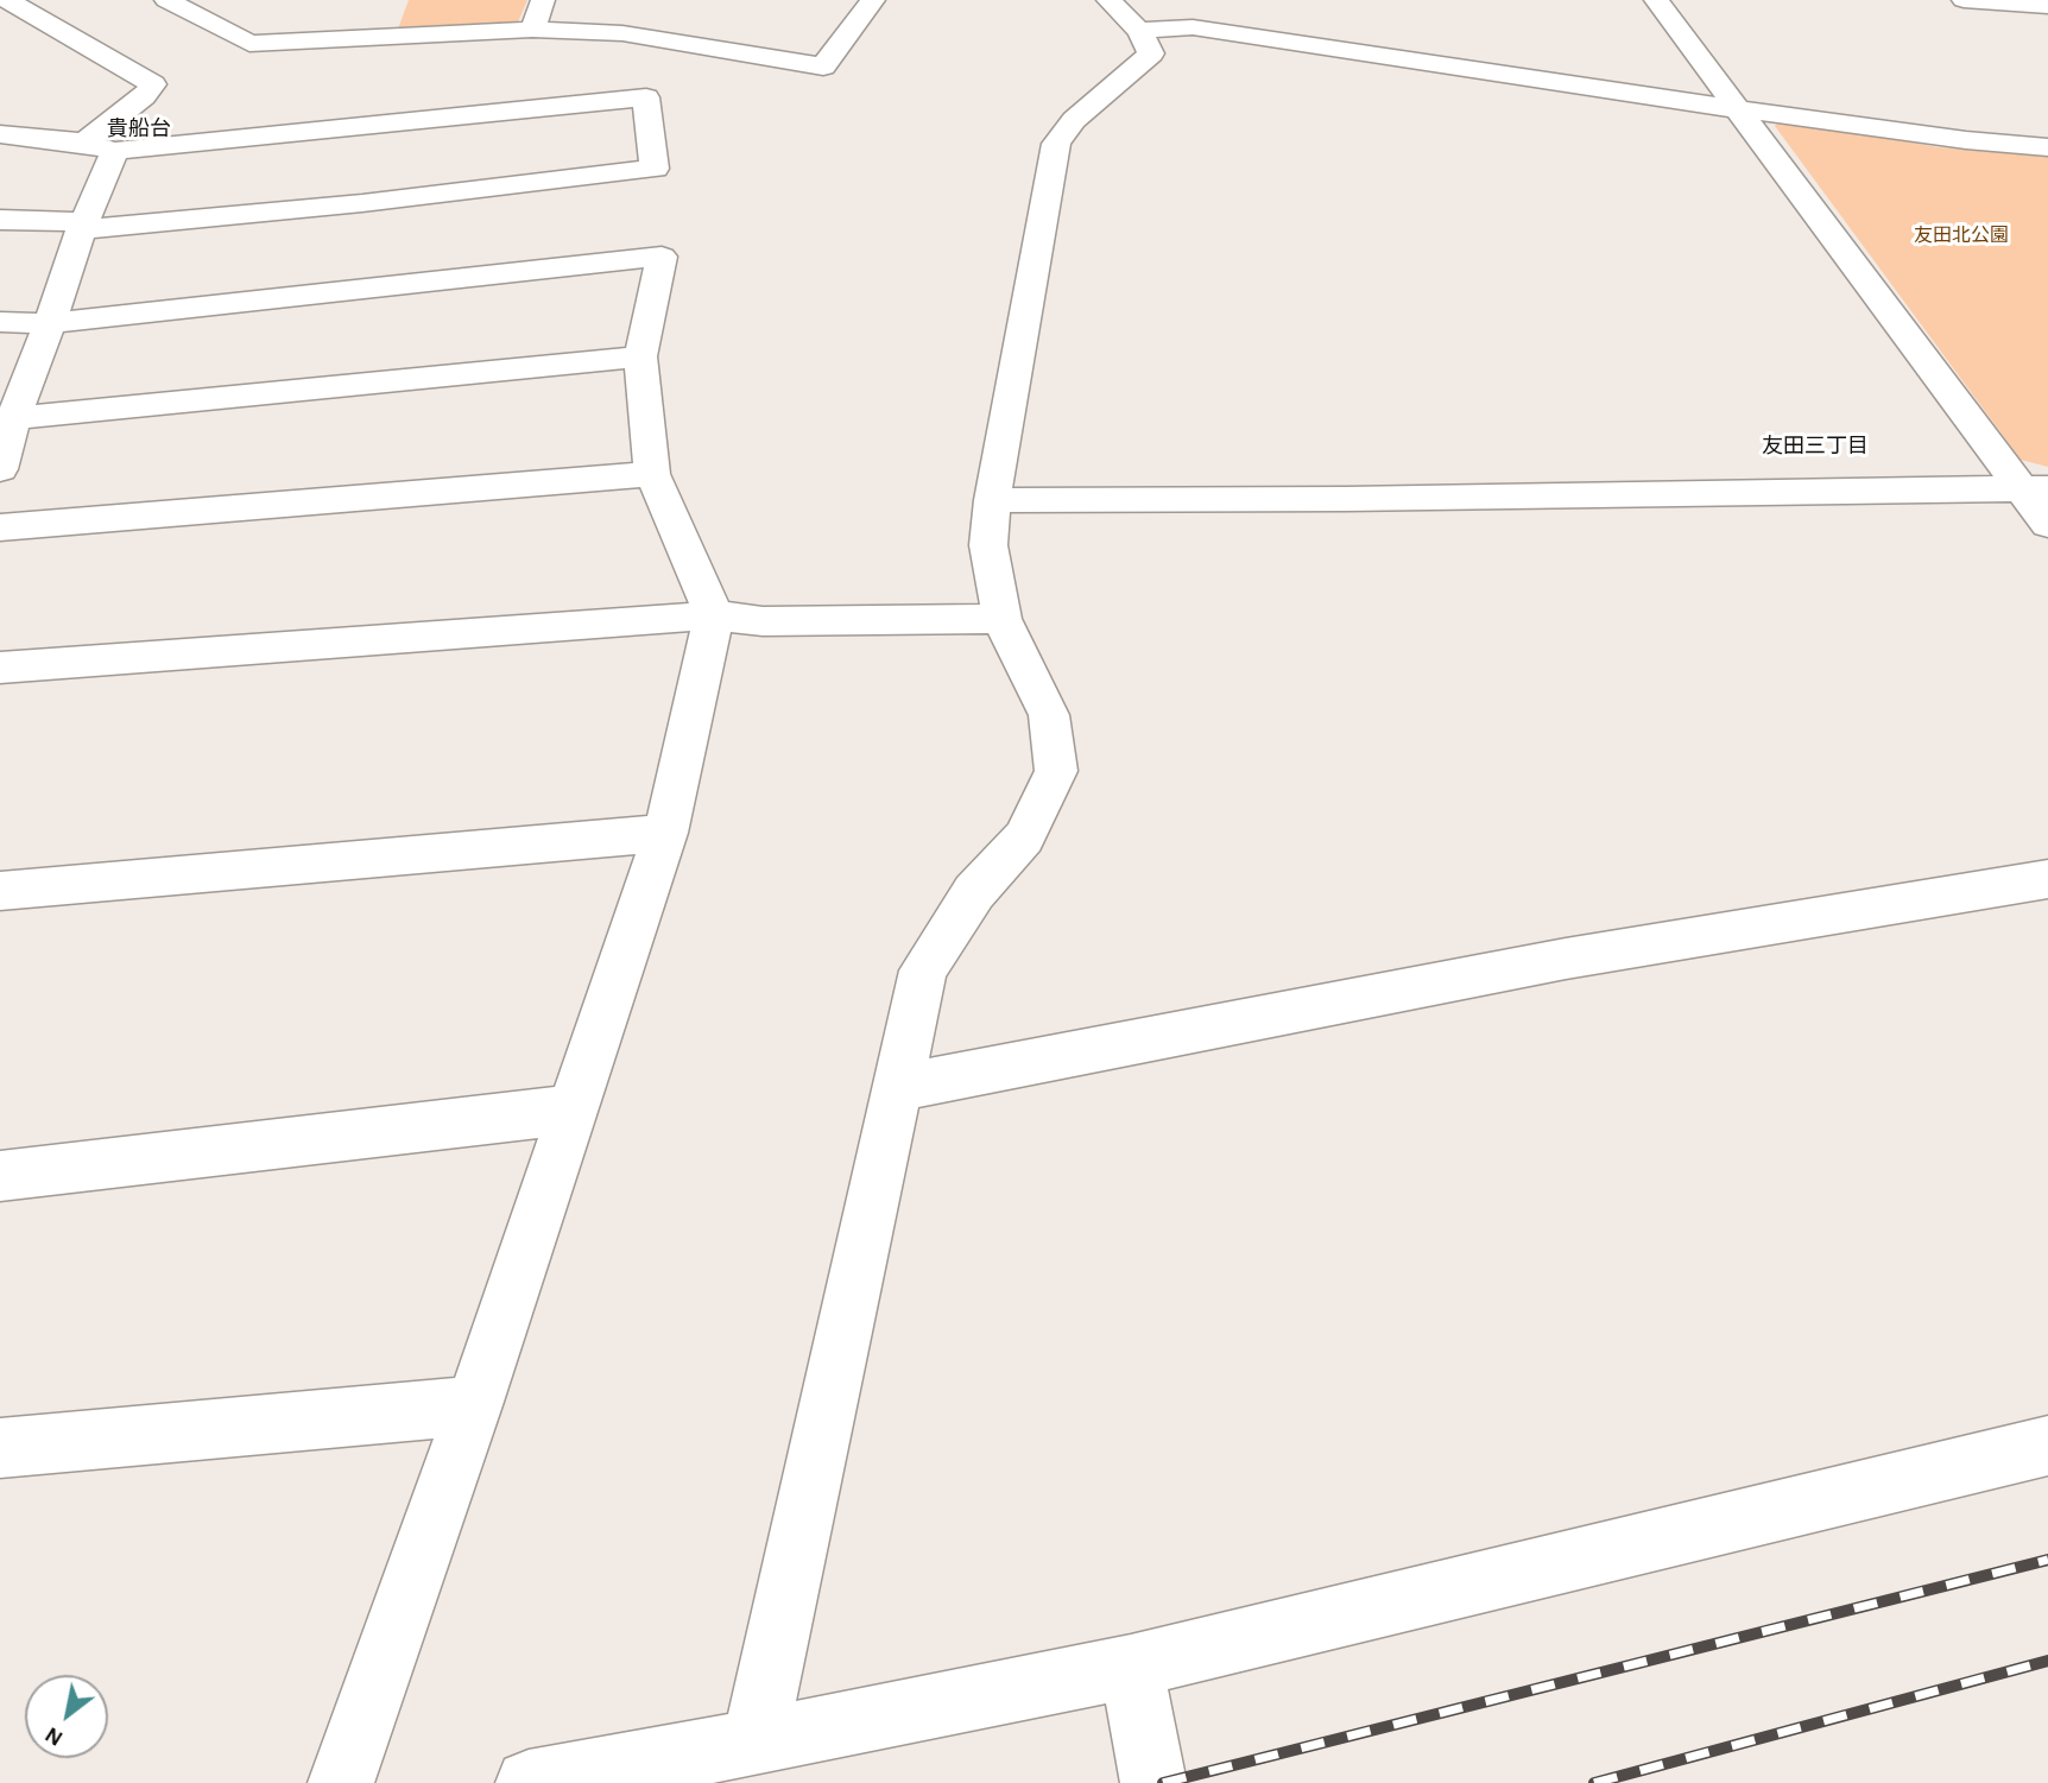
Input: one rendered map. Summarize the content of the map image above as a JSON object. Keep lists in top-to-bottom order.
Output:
{
  "districts": ["貴船台", "友田三丁目"],
  "parks": ["友田北公園"],
  "north": "bottom left"
}
